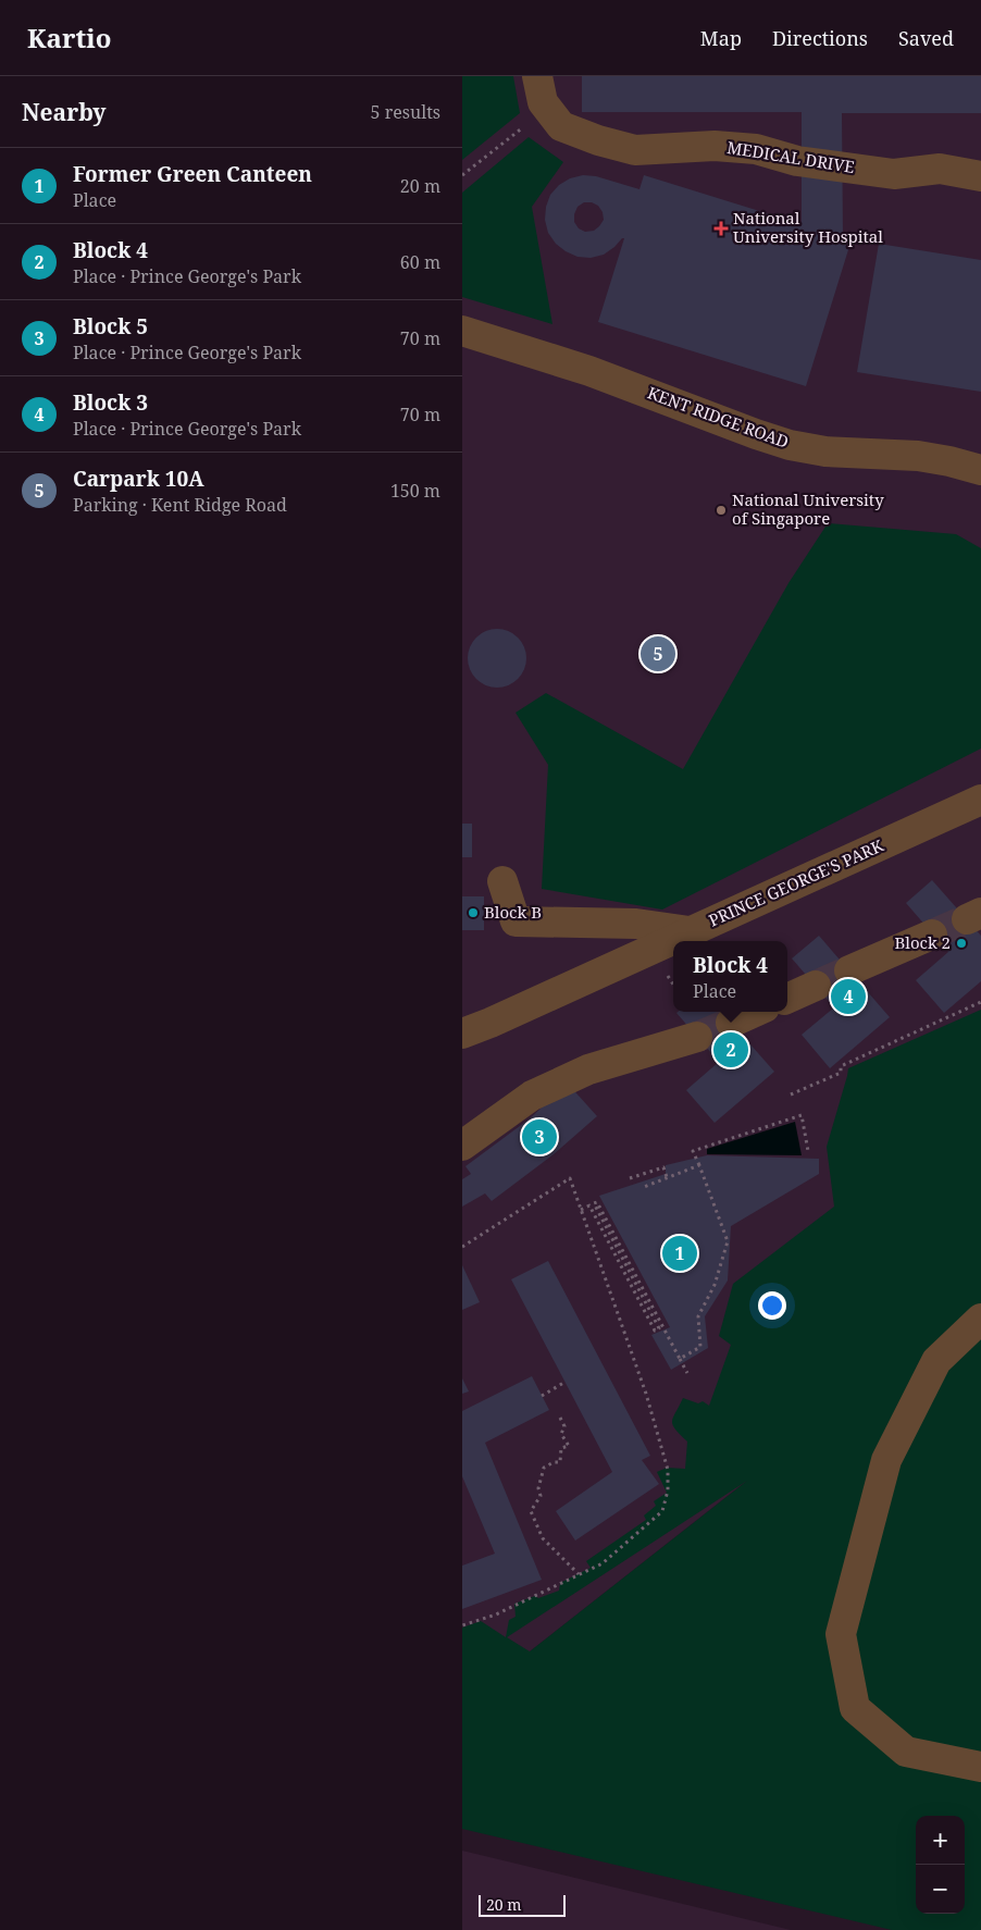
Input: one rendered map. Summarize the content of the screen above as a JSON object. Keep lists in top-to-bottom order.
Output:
{
  "streets": {
    "street": ["MEDICAL DRIVE", "KENT RIDGE ROAD", "PRINCE GEORGE'S PARK"]
  },
  "places": {
    "health": ["National University Hospital"],
    "other": ["National University of Singapore", "Block B", "Block 2"]
  },
  "scale_bar": "20 m",
  "page": {
    "header": "Kartio",
    "nav": ["Map", "Directions", "Saved"],
    "heading": ["Nearby", "5 results"],
    "list": [
      {
        "mark": "1",
        "name": "Former Green Canteen",
        "note": "Place",
        "value": "20 m"
      },
      {
        "mark": "2",
        "name": "Block 4",
        "note": "Place · Prince George's Park",
        "value": "60 m"
      },
      {
        "mark": "3",
        "name": "Block 5",
        "note": "Place · Prince George's Park",
        "value": "70 m"
      },
      {
        "mark": "4",
        "name": "Block 3",
        "note": "Place · Prince George's Park",
        "value": "70 m"
      },
      {
        "mark": "5",
        "name": "Carpark 10A",
        "note": "Parking · Kent Ridge Road",
        "value": "150 m"
      }
    ],
    "pins": [
      "5",
      "4",
      "2",
      "3",
      "1"
    ],
    "popup": ["Block 4", "Place"],
    "map_buttons": ["+", "−"],
    "scale": "20 m"
  }
}
